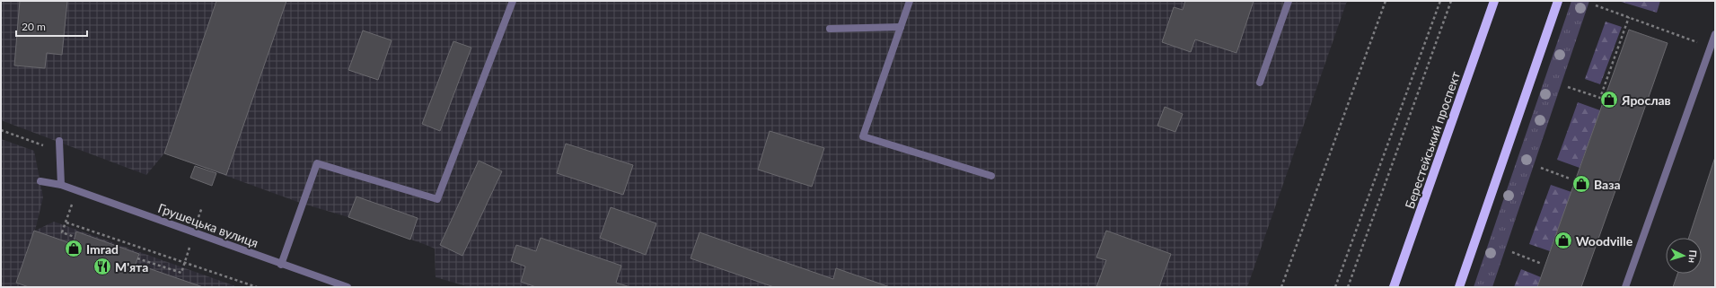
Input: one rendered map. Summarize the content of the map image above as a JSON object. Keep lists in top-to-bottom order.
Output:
{
  "streets": {
    "main road": ["Берестейський проспект"],
    "street": ["Грушецька вулиця"]
  },
  "places": {
    "shop": [
      "Ярослав",
      "Ваза",
      "Woodville",
      "Imrad"
    ],
    "restaurant": ["М'ята"]
  },
  "scale_bar": "20 m",
  "north": "right"
}
